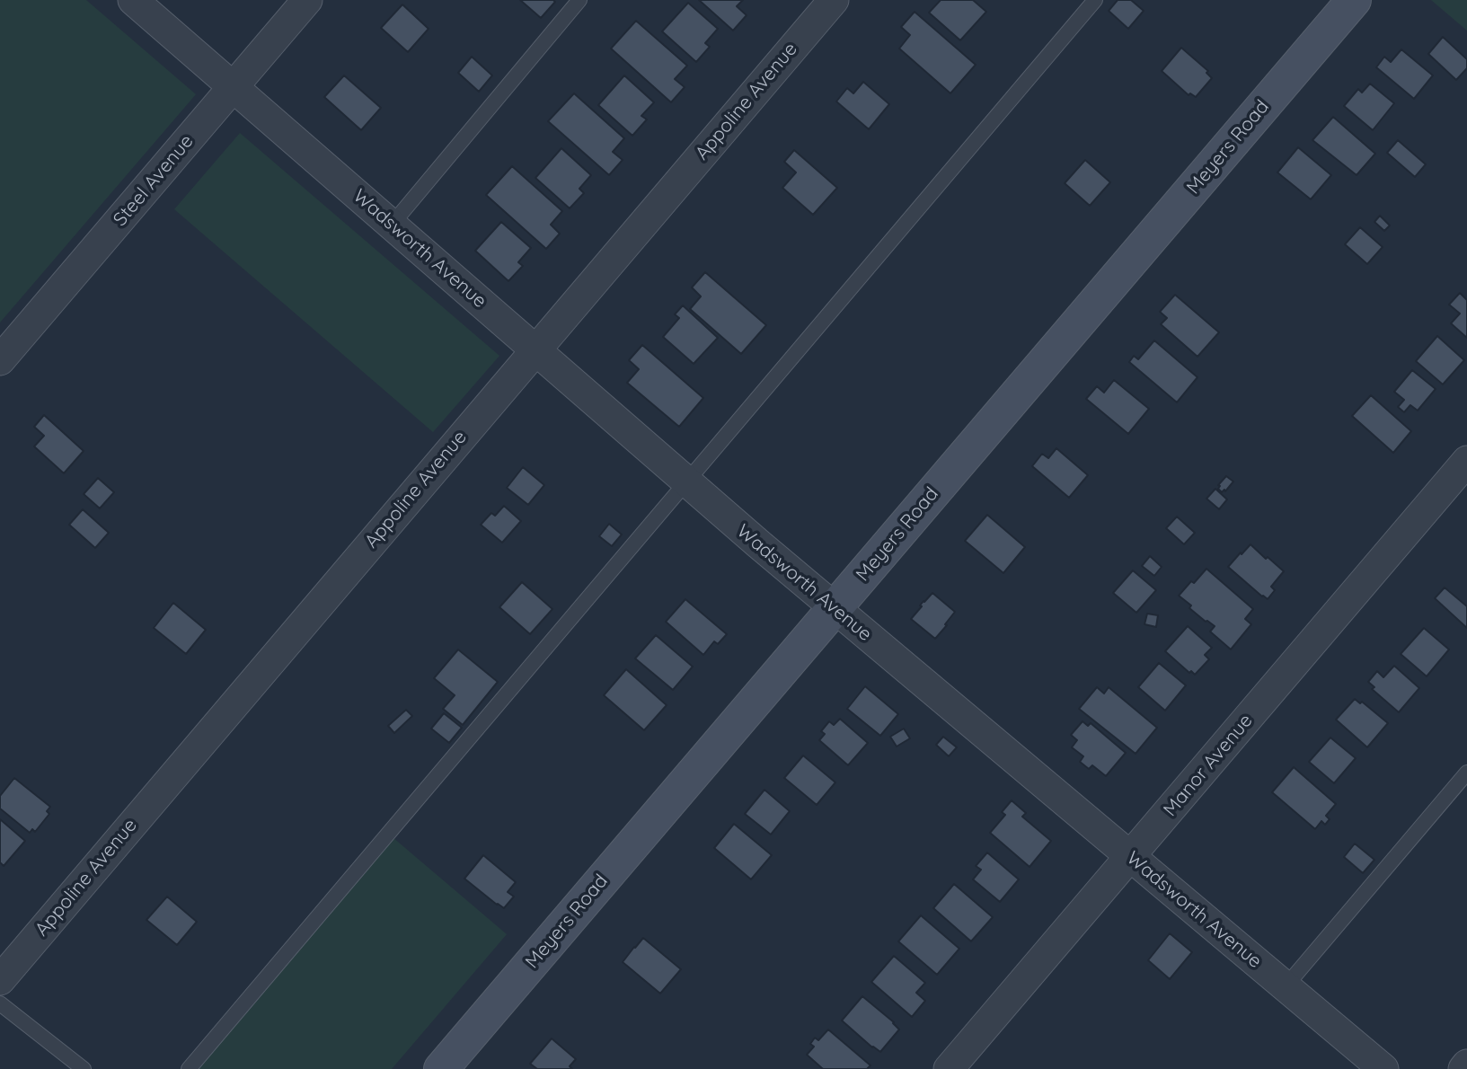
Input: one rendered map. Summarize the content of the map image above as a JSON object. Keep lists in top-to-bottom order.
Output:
{
  "streets": {
    "street": [
      "Appoline Avenue",
      "Meyers Road",
      "Steel Avenue",
      "Wadsworth Avenue",
      "Manor Avenue"
    ]
  },
  "crossings": [
    ["Appoline Avenue", "Wadsworth Avenue"],
    ["Meyers Road", "Wadsworth Avenue"],
    ["Steel Avenue", "Wadsworth Avenue"],
    ["Wadsworth Avenue", "Manor Avenue"]
  ]
}
